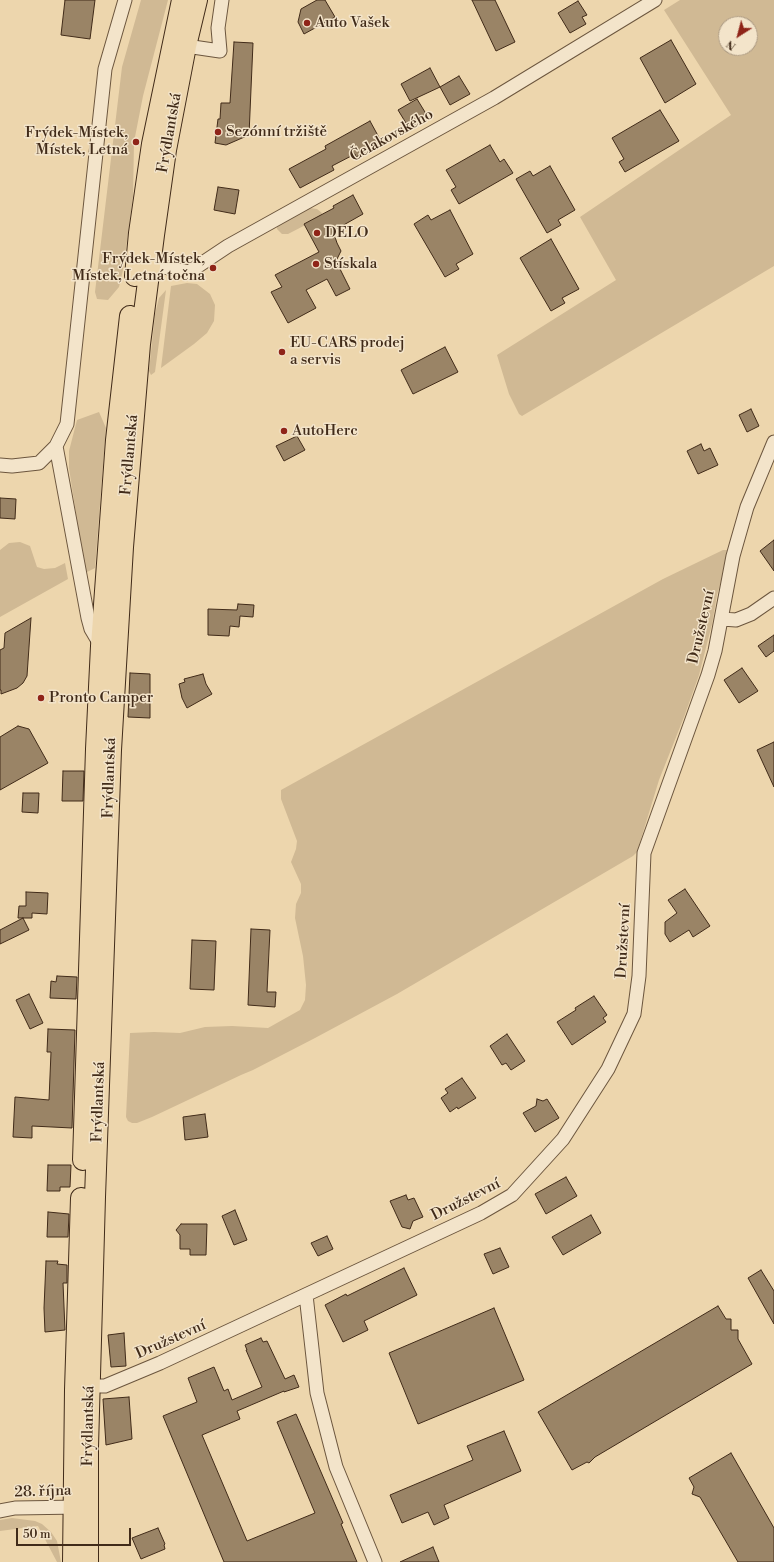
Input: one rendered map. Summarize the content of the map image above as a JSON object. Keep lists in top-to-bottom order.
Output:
{
  "streets": {
    "main road": ["Frýdlantská"],
    "street": ["Čelakovského", "Družstevní", "28. října"]
  },
  "crossings": [
    ["Frýdlantská", "Čelakovského"],
    ["Frýdlantská", "Družstevní"],
    ["Frýdlantská", "28. října"]
  ],
  "places": [
    "Auto Vašek",
    "Sezónní tržiště",
    "Frýdek-Místek, Místek, Letná",
    "DELO",
    "Stískala",
    "Frýdek-Místek, Místek, Letná točna",
    "EU-CARS prodej a servis",
    "AutoHerc",
    "Pronto Camper"
  ],
  "scale_bar": "50 m",
  "north": "bottom left"
}
